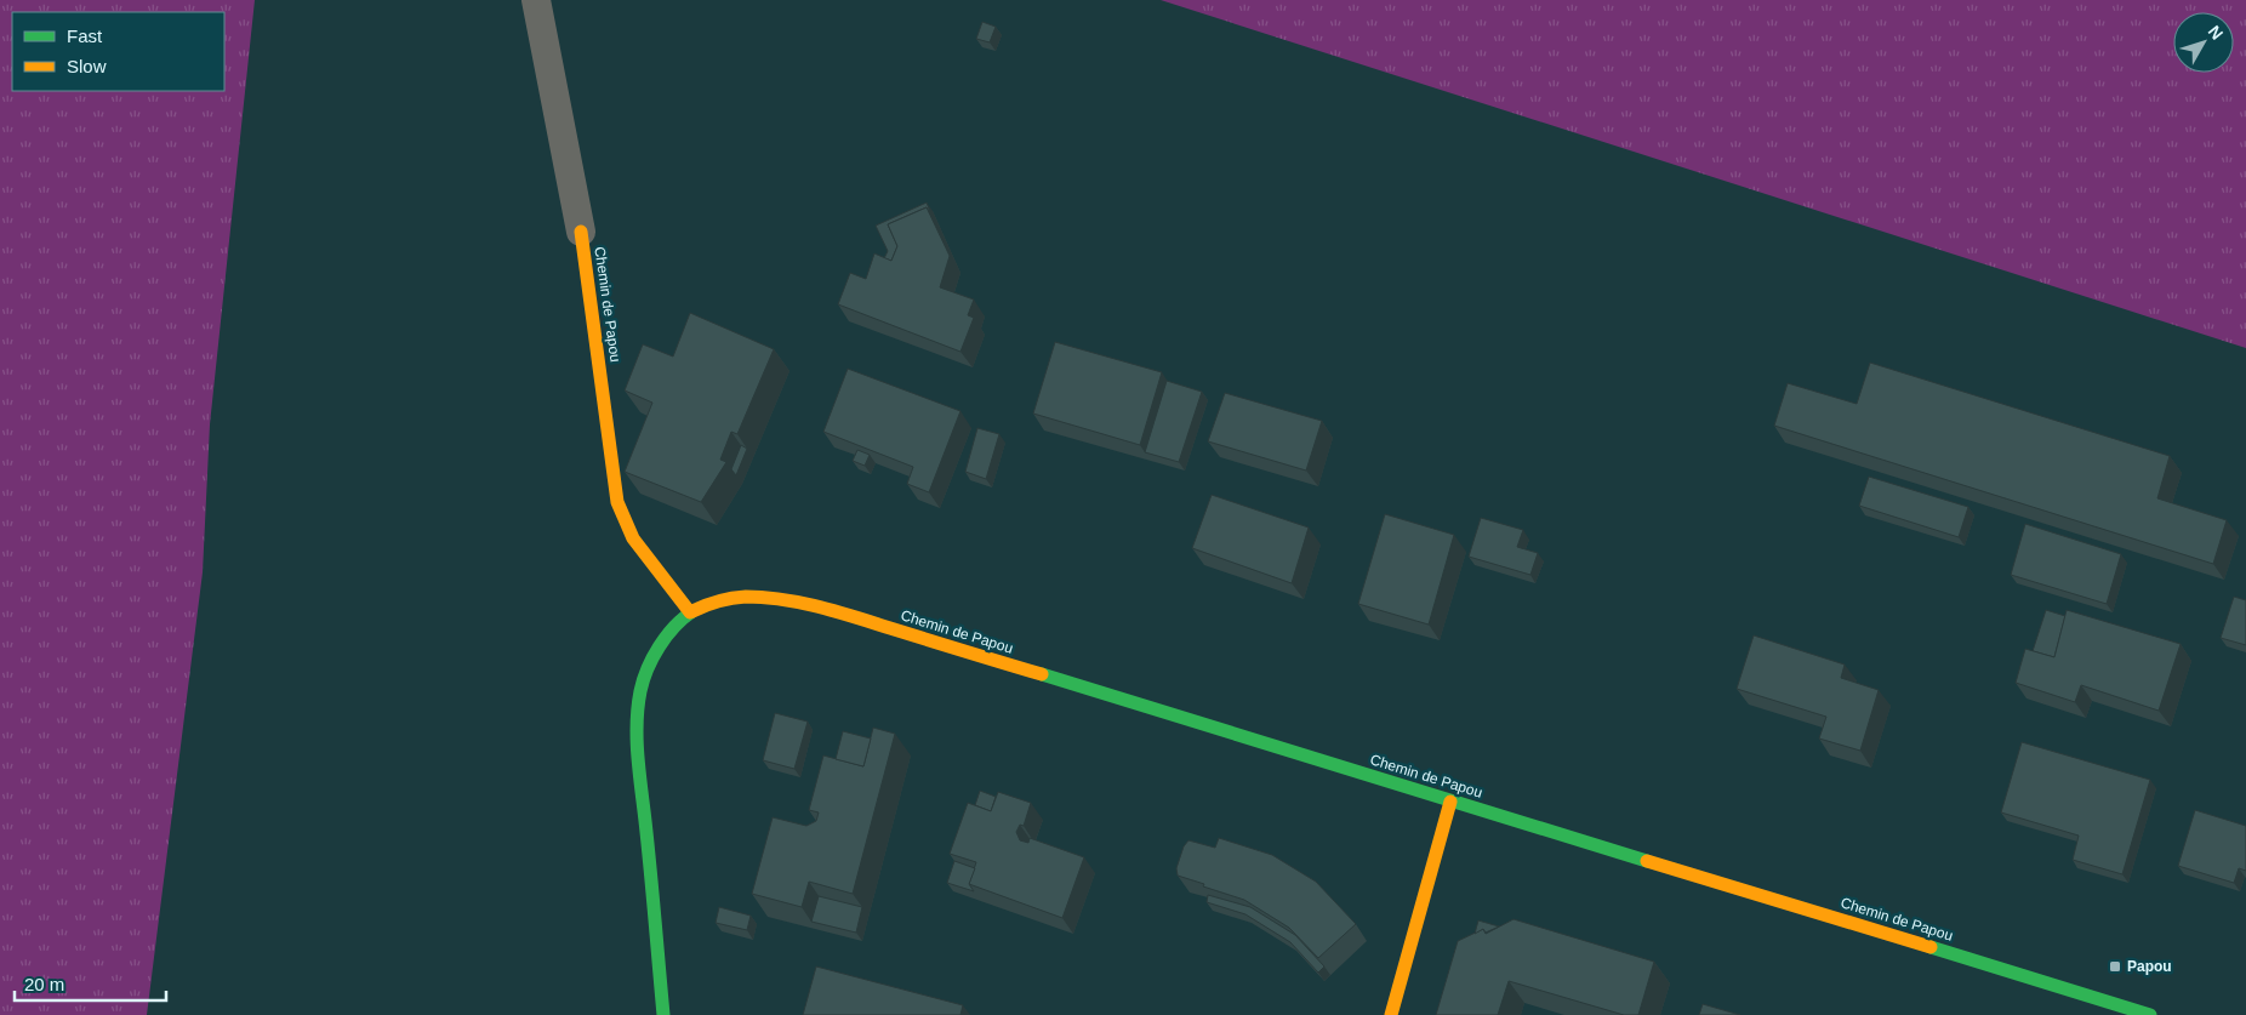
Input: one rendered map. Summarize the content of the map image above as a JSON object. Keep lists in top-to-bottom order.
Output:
{
  "streets": {
    "street": ["Chemin de Papou"]
  },
  "places": {
    "transit": ["Papou"]
  },
  "legend": ["Fast", "Slow"],
  "scale_bar": "20 m",
  "north": "top right"
}
